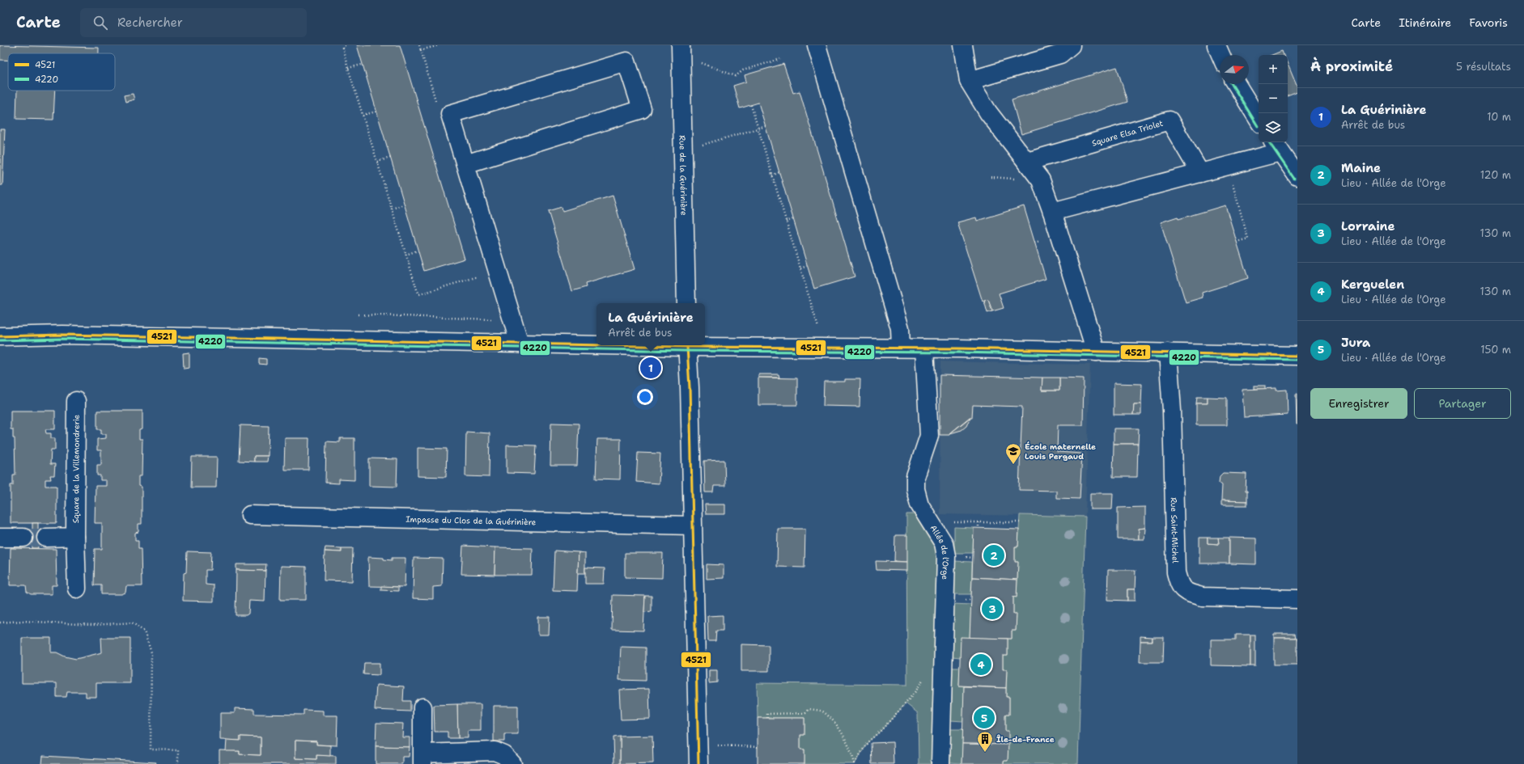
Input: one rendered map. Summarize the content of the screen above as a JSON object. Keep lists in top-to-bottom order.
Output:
{
  "streets": {
    "street": [
      "Square Elsa Triolet",
      "Rue de la Guérinière",
      "Square de la Villemondrerie",
      "Impasse du Clos de la Guérinière",
      "Rue Saint-Michel",
      "Allée de l'Orge"
    ]
  },
  "places": {
    "school or university": ["École maternelle Louis Pergaud"],
    "building": ["Île-de-France"]
  },
  "lines": ["transit line 4220", "transit line 4521"],
  "legend": ["4521", "4220"],
  "north": "right",
  "page": {
    "header": "Carte",
    "search": "Rechercher",
    "nav": ["Carte", "Itinéraire", "Favoris"],
    "heading": ["À proximité", "5 résultats"],
    "map_buttons": ["+", "−"],
    "list": [
      {
        "mark": "1",
        "name": "La Guérinière",
        "note": "Arrêt de bus",
        "value": "10 m"
      },
      {
        "mark": "2",
        "name": "Maine",
        "note": "Lieu · Allée de l'Orge",
        "value": "120 m"
      },
      {
        "mark": "3",
        "name": "Lorraine",
        "note": "Lieu · Allée de l'Orge",
        "value": "130 m"
      },
      {
        "mark": "4",
        "name": "Kerguelen",
        "note": "Lieu · Allée de l'Orge",
        "value": "130 m"
      },
      {
        "mark": "5",
        "name": "Jura",
        "note": "Lieu · Allée de l'Orge",
        "value": "150 m"
      }
    ],
    "popup": ["La Guérinière", "Arrêt de bus"],
    "pins": [
      "1",
      "2",
      "3",
      "4",
      "5"
    ],
    "buttons": ["Enregistrer", "Partager"]
  }
}
